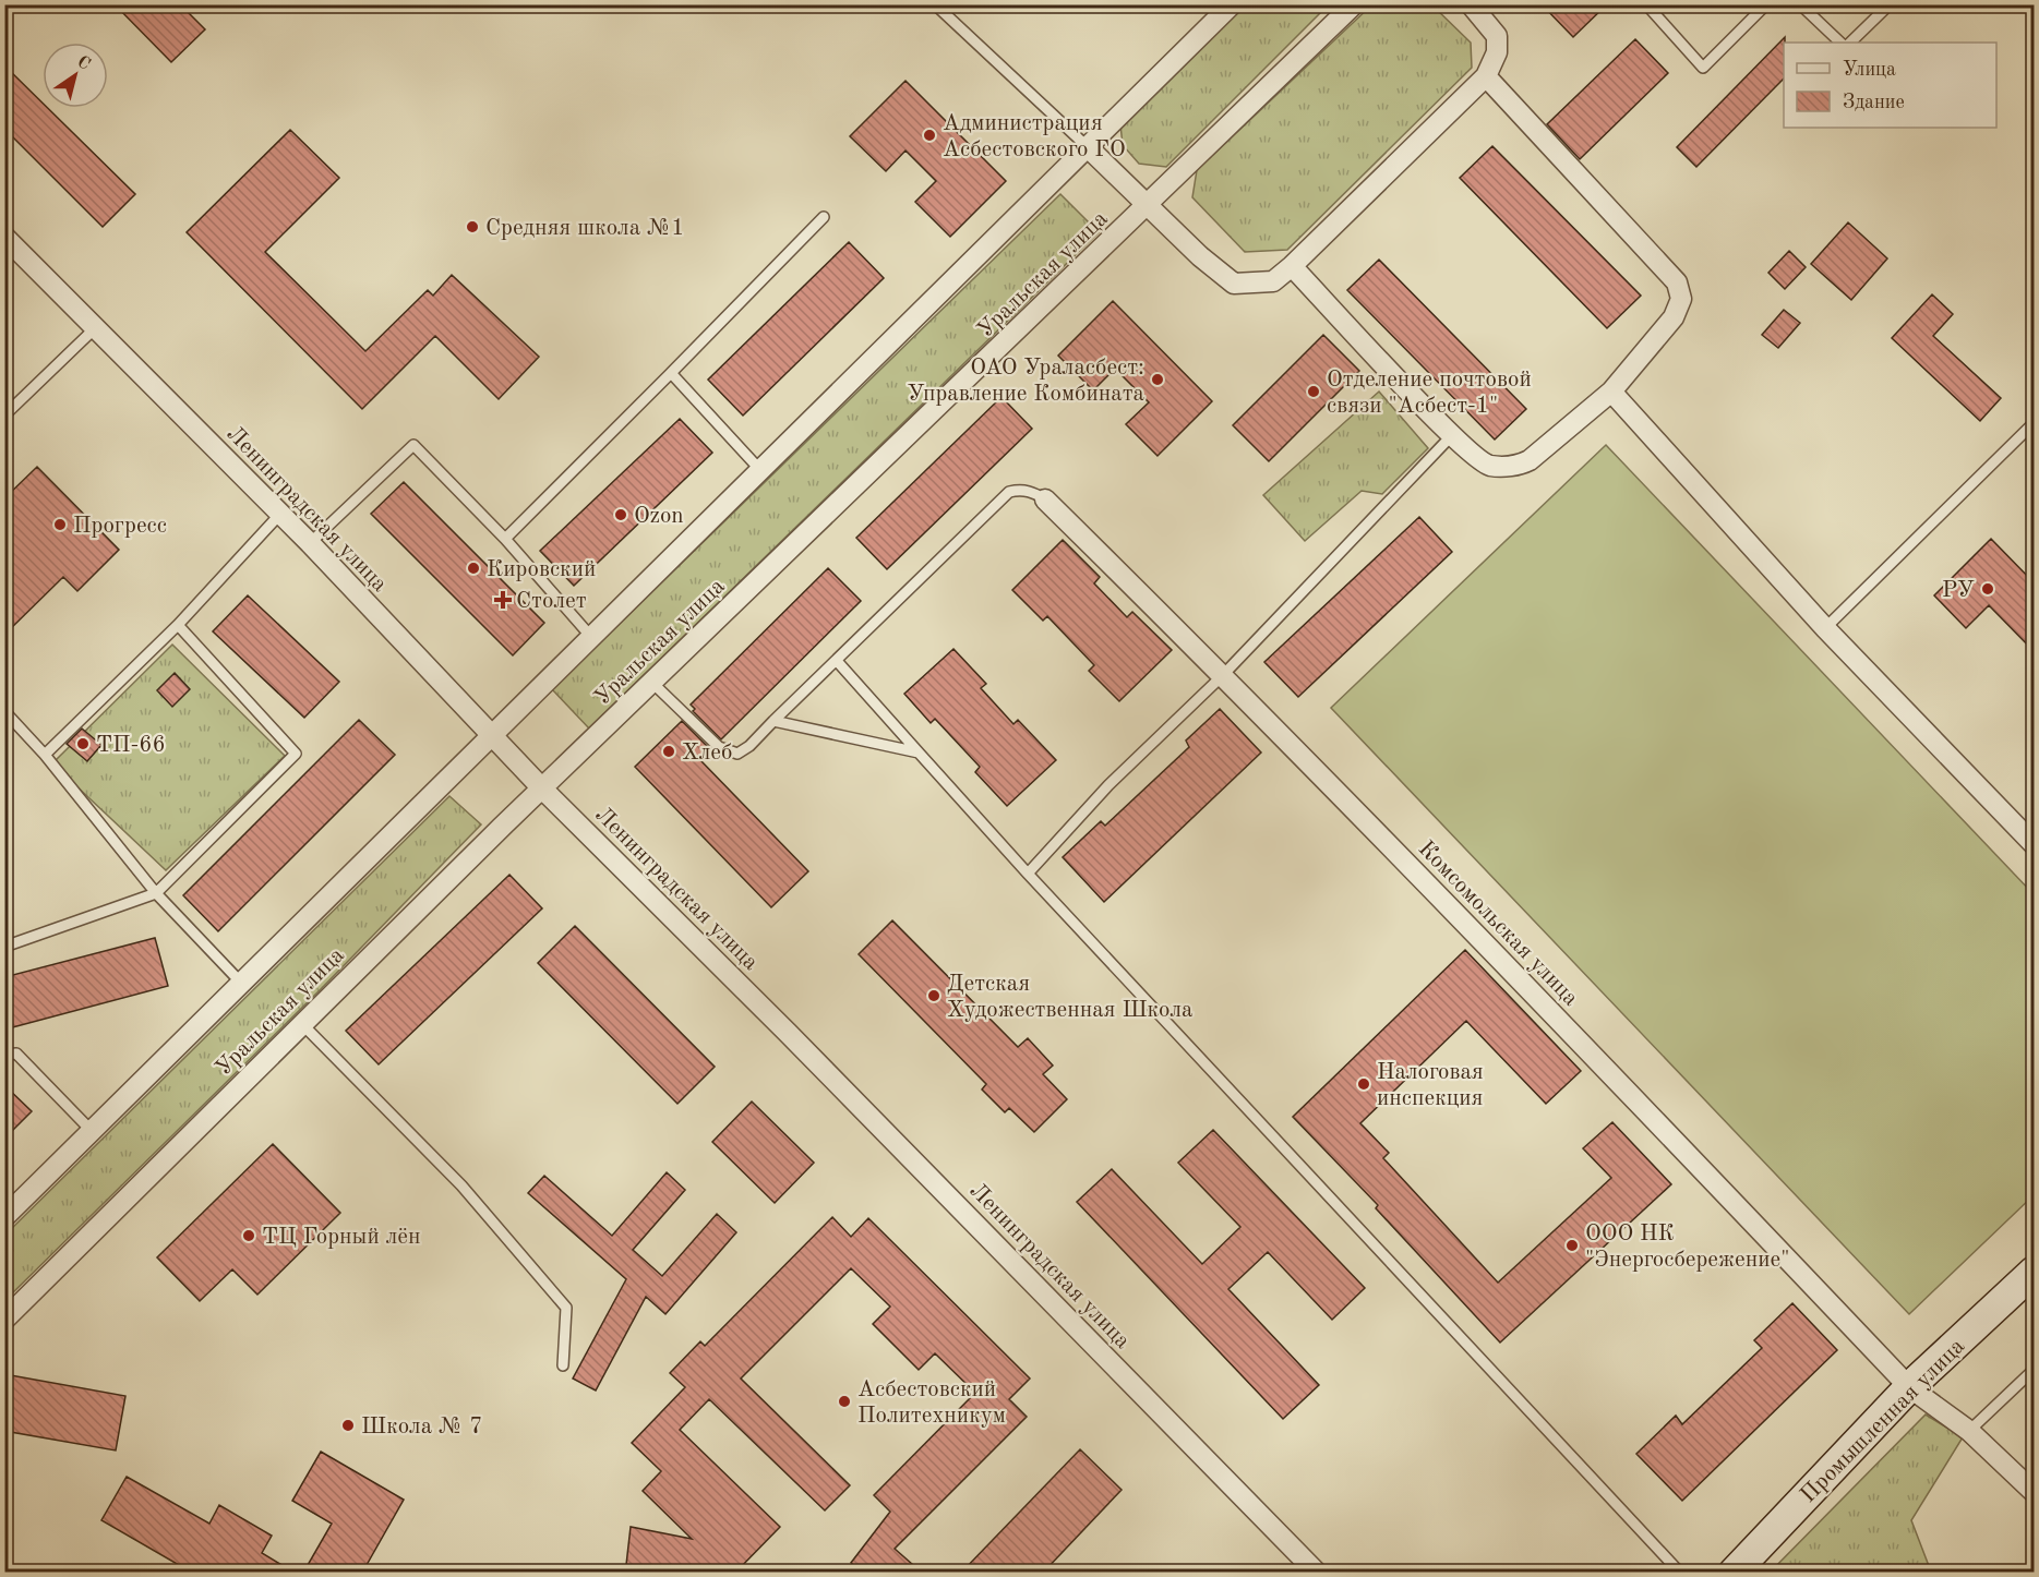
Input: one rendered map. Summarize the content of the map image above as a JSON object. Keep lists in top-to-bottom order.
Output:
{
  "streets": {
    "main road": ["Промышленная улица"],
    "street": ["Уральская улица", "Ленинградская улица", "Комсомольская улица"]
  },
  "crossings": [
    ["Уральская улица", "Ленинградская улица"],
    ["Комсомольская улица", "Промышленная улица"]
  ],
  "places": {
    "other": [
      "Администрация Асбестовского ГО",
      "Средняя школа №1",
      "ОАО Ураласбест: Управление Комбината",
      "Отделение почтовой связи \"Асбест-1\"",
      "Ozon",
      "Прогресс",
      "Кировский",
      "РУ",
      "ТП-66",
      "Хлеб",
      "Детская Художественная Школа",
      "Налоговая инспекция",
      "ТЦ Горный лён",
      "ООО НК \"Энергосбережение\"",
      "Асбестовский Политехникум",
      "Школа № 7"
    ],
    "health": ["Столет"]
  },
  "legend": ["Улица", "Здание"],
  "north": "top right"
}
